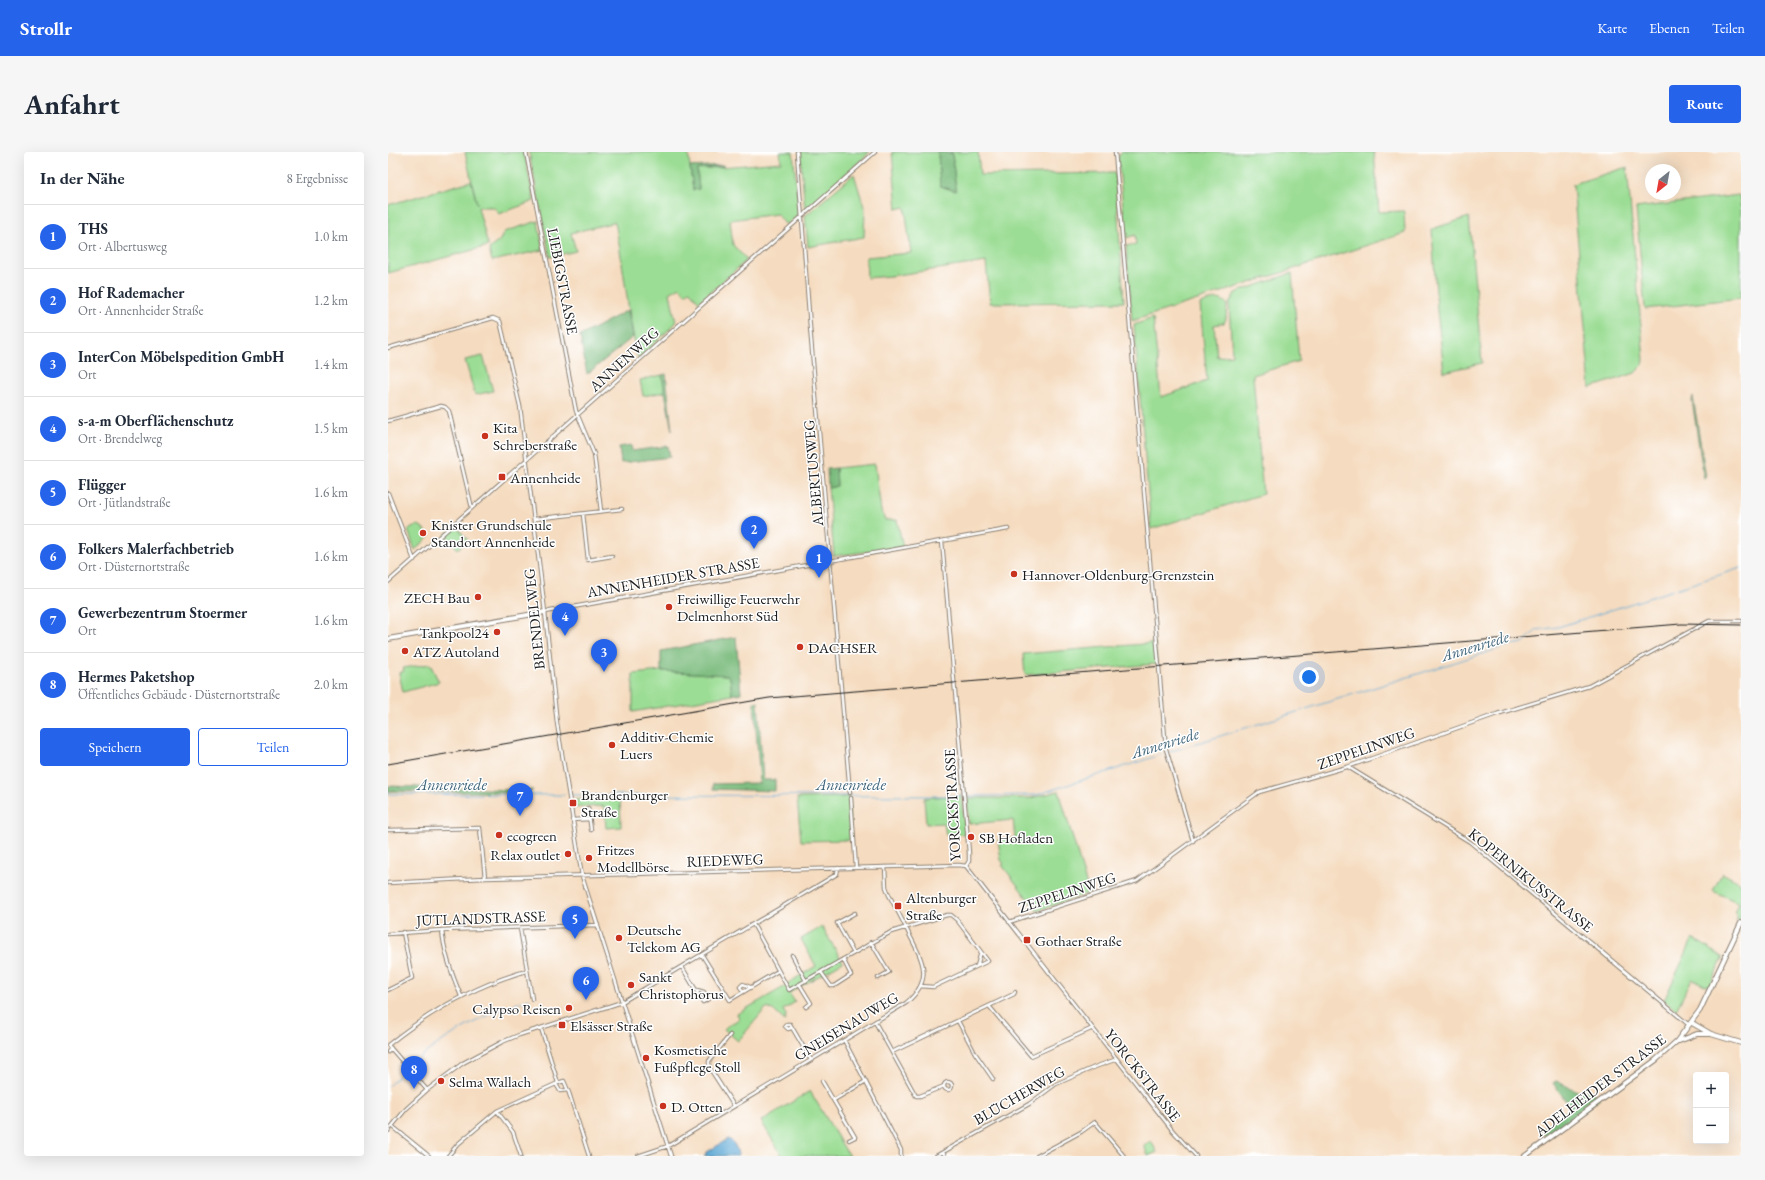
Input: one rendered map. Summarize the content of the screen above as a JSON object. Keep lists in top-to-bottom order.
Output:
{
  "streets": {
    "main road": ["ANNENHEIDER STRASSE", "ADELHEIDER STRASSE"],
    "street": [
      "LIEBIGSTRASSE",
      "ANNENWEG",
      "ALBERTUSWEG",
      "BRENDELWEG",
      "ZEPPELINWEG",
      "YORCKSTRASSE",
      "RIEDEWEG",
      "KOPERNIKUSSTRASSE",
      "JÜTLANDSTRASSE",
      "GNEISENAUWEG",
      "BLÜCHERWEG"
    ]
  },
  "crossings": [
    ["LIEBIGSTRASSE", "ANNENWEG"],
    ["ANNENWEG", "ALBERTUSWEG"],
    ["ANNENWEG", "BRENDELWEG"],
    ["ALBERTUSWEG", "ANNENHEIDER STRASSE"],
    ["ANNENHEIDER STRASSE", "BRENDELWEG"],
    ["ANNENHEIDER STRASSE", "YORCKSTRASSE"],
    ["BRENDELWEG", "RIEDEWEG"],
    ["BRENDELWEG", "JÜTLANDSTRASSE"],
    ["BRENDELWEG", "GNEISENAUWEG"],
    ["ZEPPELINWEG", "YORCKSTRASSE"],
    ["ZEPPELINWEG", "KOPERNIKUSSTRASSE"],
    ["YORCKSTRASSE", "RIEDEWEG"],
    ["YORCKSTRASSE", "BLÜCHERWEG"],
    ["KOPERNIKUSSTRASSE", "ADELHEIDER STRASSE"]
  ],
  "water": ["Annenriede"],
  "places": {
    "other": [
      "Kita Schreberstraße",
      "Knister Grundschule Standort Annenheide",
      "Hannover-Oldenburg-Grenzstein",
      "ZECH Bau",
      "Freiwillige Feuerwehr Delmenhorst Süd",
      "Tankpool24",
      "DACHSER",
      "ATZ Autoland",
      "Additiv-Chemie Luers",
      "ecogreen",
      "SB Hofladen",
      "Relax outlet",
      "Fritzes Modellbörse",
      "Deutsche Telekom AG",
      "Sankt Christophorus",
      "Calypso Reisen",
      "Kosmetische Fußpflege Stoll",
      "Selma Wallach",
      "D. Otten"
    ],
    "transit": [
      "Annenheide",
      "Brandenburger Straße",
      "Altenburger Straße",
      "Gothaer Straße",
      "Elsässer Straße"
    ]
  },
  "north": "bottom left",
  "page": {
    "header": "Strollr",
    "nav": ["Karte", "Ebenen", "Teilen"],
    "buttons": [
      "Route",
      ["Speichern", "Teilen"]
    ],
    "title": "Anfahrt",
    "heading": ["In der Nähe", "8 Ergebnisse"],
    "list": [
      {
        "mark": "1",
        "name": "THS",
        "note": "Ort · Albertusweg",
        "value": "1.0 km"
      },
      {
        "mark": "2",
        "name": "Hof Rademacher",
        "note": "Ort · Annenheider Straße",
        "value": "1.2 km"
      },
      {
        "mark": "3",
        "name": "InterCon Möbelspedition GmbH",
        "note": "Ort",
        "value": "1.4 km"
      },
      {
        "mark": "4",
        "name": "s-a-m Oberflächenschutz",
        "note": "Ort · Brendelweg",
        "value": "1.5 km"
      },
      {
        "mark": "5",
        "name": "Flügger",
        "note": "Ort · Jütlandstraße",
        "value": "1.6 km"
      },
      {
        "mark": "6",
        "name": "Folkers Malerfachbetrieb",
        "note": "Ort · Düsternortstraße",
        "value": "1.6 km"
      },
      {
        "mark": "7",
        "name": "Gewerbezentrum Stoermer",
        "note": "Ort",
        "value": "1.6 km"
      },
      {
        "mark": "8",
        "name": "Hermes Paketshop",
        "note": "Öffentliches Gebäude · Düsternortstraße",
        "value": "2.0 km"
      }
    ],
    "pins": [
      "2",
      "1",
      "4",
      "3",
      "7",
      "5",
      "6",
      "8"
    ],
    "map_buttons": ["+", "−"]
  }
}
